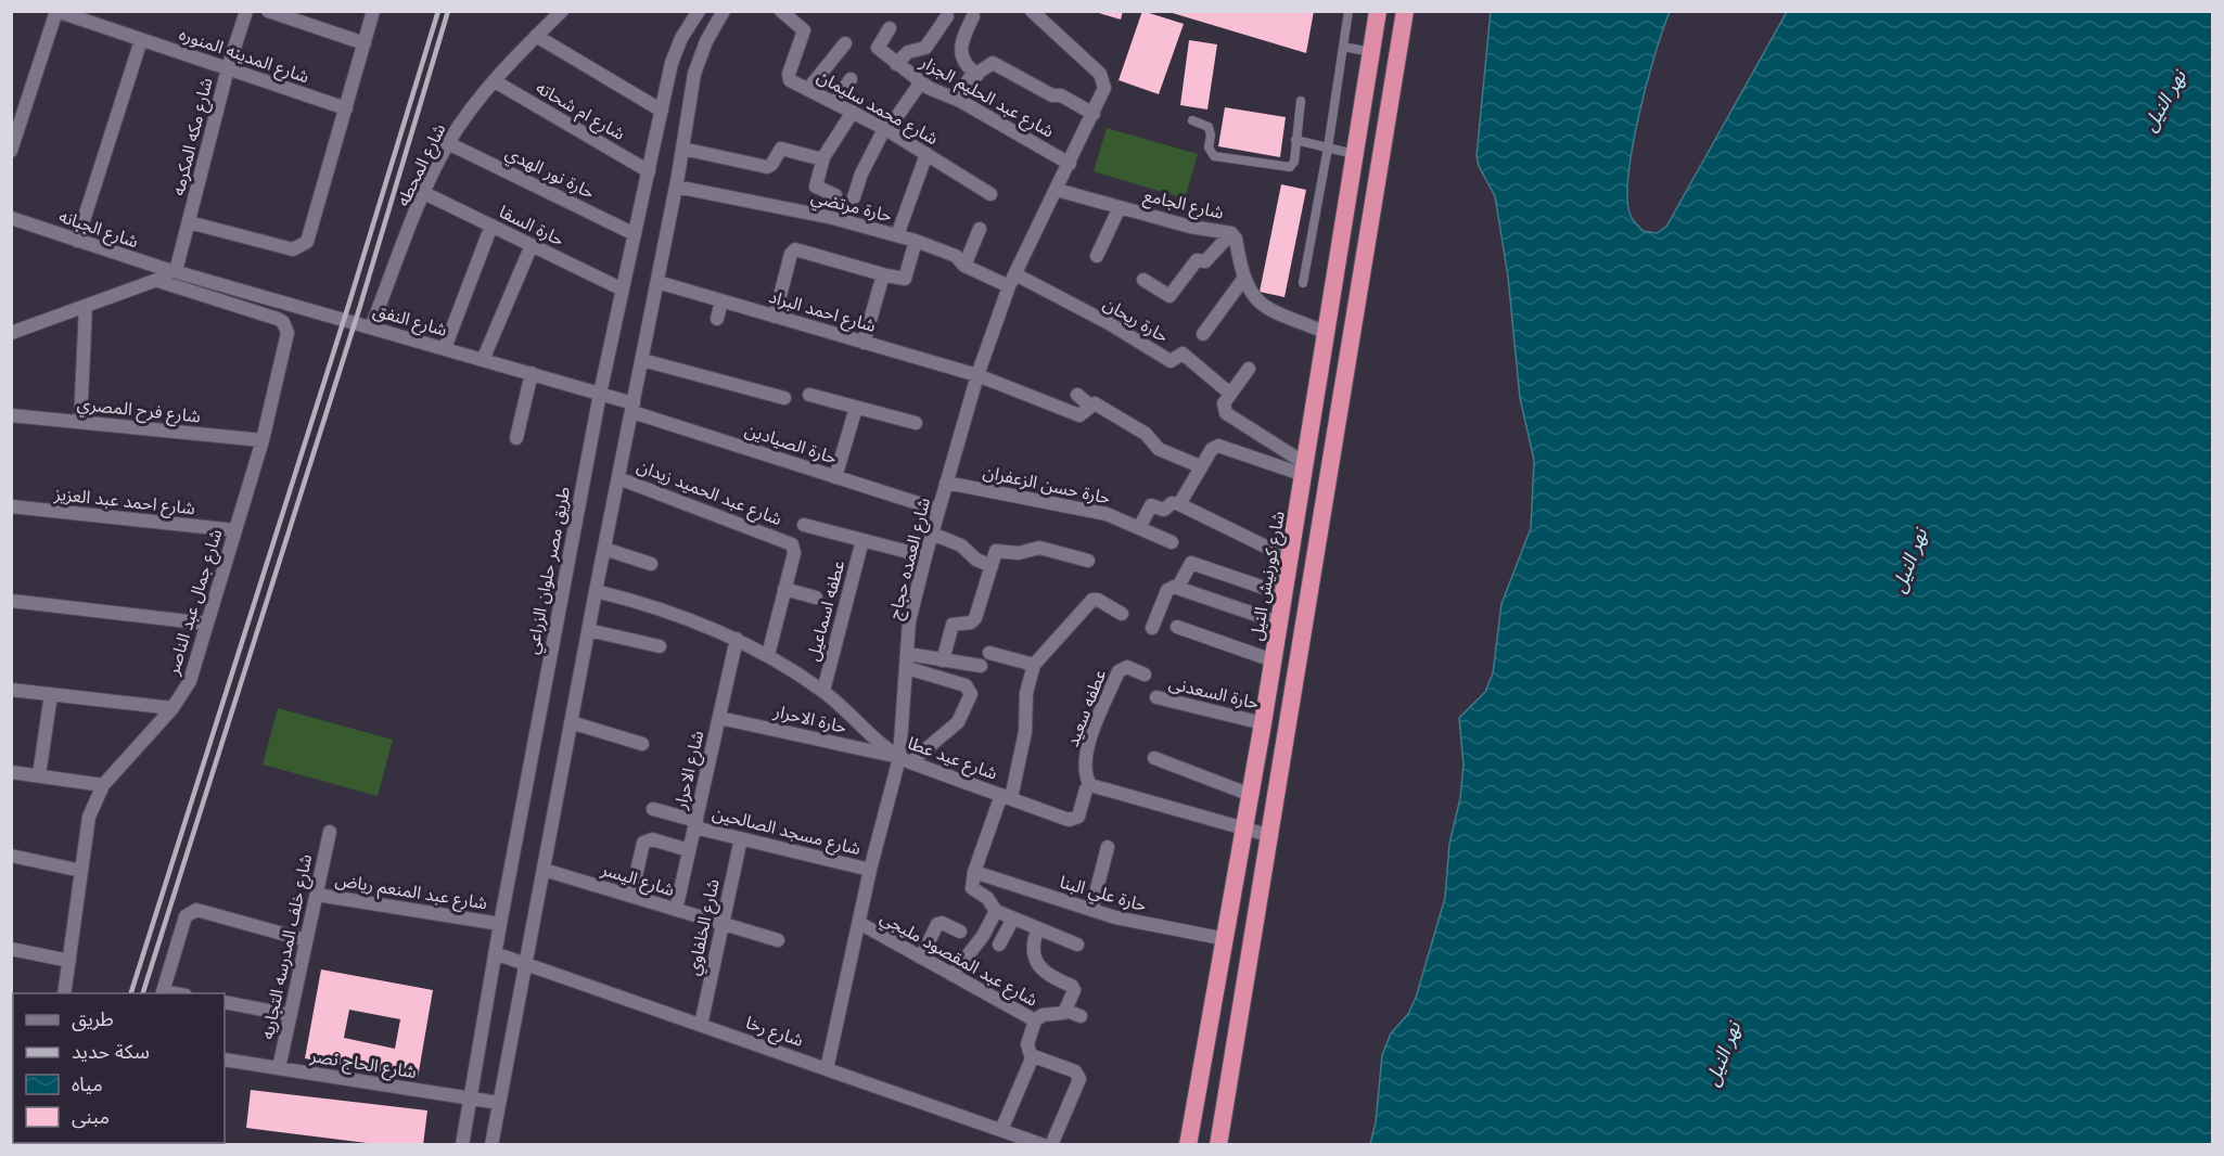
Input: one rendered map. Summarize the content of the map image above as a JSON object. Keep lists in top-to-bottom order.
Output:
{
  "streets": {
    "highway": ["شارع كورنيش النيل"],
    "street": [
      "شارع المدينه المنوره",
      "شارع عبد الحليم الجزار",
      "شارع محمد سليمان",
      "شارع ام شحاته",
      "شارع مكه المكرمه",
      "شارع المحطه",
      "حارة نور الهدي",
      "شارع الجامع",
      "حارة مرتضي",
      "حارة السقا",
      "شارع الجبانه",
      "شارع احمد البراد",
      "شارع النفق",
      "حارة ريحان",
      "شارع فرح المصري",
      "حارة الصيادين",
      "حارة حسن الزعفران",
      "شارع عبد الحميد زيدان",
      "شارع احمد عبد العزيز",
      "شارع العمده حجاج",
      "طريق مصر حلوان الزراعي",
      "شارع جمال عبد الناصر",
      "عطفه اسماعيل",
      "حارة السعدنى",
      "عطفه سعيد",
      "حارة الاحرار",
      "شارع عيد عطا",
      "شارع الاحرار",
      "شارع مسجد الصالحين",
      "شارع اليسر",
      "شارع عبد المنعم رياض",
      "حارة علي البنا",
      "شارع الخلفاوي",
      "شارع خلف المدرسه التجاريه",
      "شارع عبد المقصود مليجي",
      "شارع رخا",
      "شارع الحاج نصر"
    ]
  },
  "crossings": [
    ["شارع المدينه المنوره", "شارع مكه المكرمه"],
    ["شارع عبد الحليم الجزار", "شارع العمده حجاج"],
    ["شارع ام شحاته", "شارع المحطه"],
    ["شارع ام شحاته", "طريق مصر حلوان الزراعي"],
    ["شارع مكه المكرمه", "شارع الجبانه"],
    ["شارع مكه المكرمه", "شارع النفق"],
    ["شارع المحطه", "حارة نور الهدي"],
    ["شارع المحطه", "حارة السقا"],
    ["شارع المحطه", "شارع النفق"],
    ["حارة نور الهدي", "طريق مصر حلوان الزراعي"],
    ["شارع الجامع", "شارع العمده حجاج"],
    ["شارع الجامع", "شارع كورنيش النيل"],
    ["حارة مرتضي", "حارة ريحان"],
    ["حارة مرتضي", "شارع العمده حجاج"],
    ["حارة السقا", "طريق مصر حلوان الزراعي"],
    ["شارع الجبانه", "شارع النفق"],
    ["شارع احمد البراد", "شارع العمده حجاج"],
    ["شارع النفق", "حارة الصيادين"],
    ["شارع النفق", "طريق مصر حلوان الزراعي"],
    ["حارة ريحان", "شارع العمده حجاج"],
    ["شارع فرح المصري", "شارع جمال عبد الناصر"],
    ["حارة الصيادين", "شارع العمده حجاج"],
    ["حارة حسن الزعفران", "شارع العمده حجاج"],
    ["شارع احمد عبد العزيز", "شارع جمال عبد الناصر"],
    ["شارع العمده حجاج", "حارة الاحرار"],
    ["شارع العمده حجاج", "شارع عيد عطا"],
    ["شارع العمده حجاج", "شارع مسجد الصالحين"],
    ["شارع العمده حجاج", "شارع عبد المقصود مليجي"],
    ["شارع العمده حجاج", "شارع رخا"],
    ["طريق مصر حلوان الزراعي", "شارع عبد المنعم رياض"],
    ["طريق مصر حلوان الزراعي", "شارع رخا"],
    ["طريق مصر حلوان الزراعي", "شارع الحاج نصر"],
    ["شارع كورنيش النيل", "حارة السعدنى"],
    ["شارع كورنيش النيل", "حارة علي البنا"],
    ["عطفه اسماعيل", "شارع عيد عطا"],
    ["عطفه سعيد", "شارع عيد عطا"],
    ["حارة الاحرار", "شارع عيد عطا"],
    ["حارة الاحرار", "شارع الاحرار"],
    ["شارع عيد عطا", "شارع الاحرار"],
    ["شارع الاحرار", "شارع مسجد الصالحين"],
    ["شارع الاحرار", "شارع اليسر"],
    ["شارع مسجد الصالحين", "شارع الخلفاوي"],
    ["شارع اليسر", "شارع الخلفاوي"],
    ["شارع عبد المنعم رياض", "شارع خلف المدرسه التجاريه"],
    ["شارع الخلفاوي", "شارع رخا"],
    ["شارع خلف المدرسه التجاريه", "شارع الحاج نصر"]
  ],
  "water": ["نهر النيل"],
  "legend": [
    "طريق",
    "سكة حديد",
    "مياه",
    "مبنى"
  ]
}
